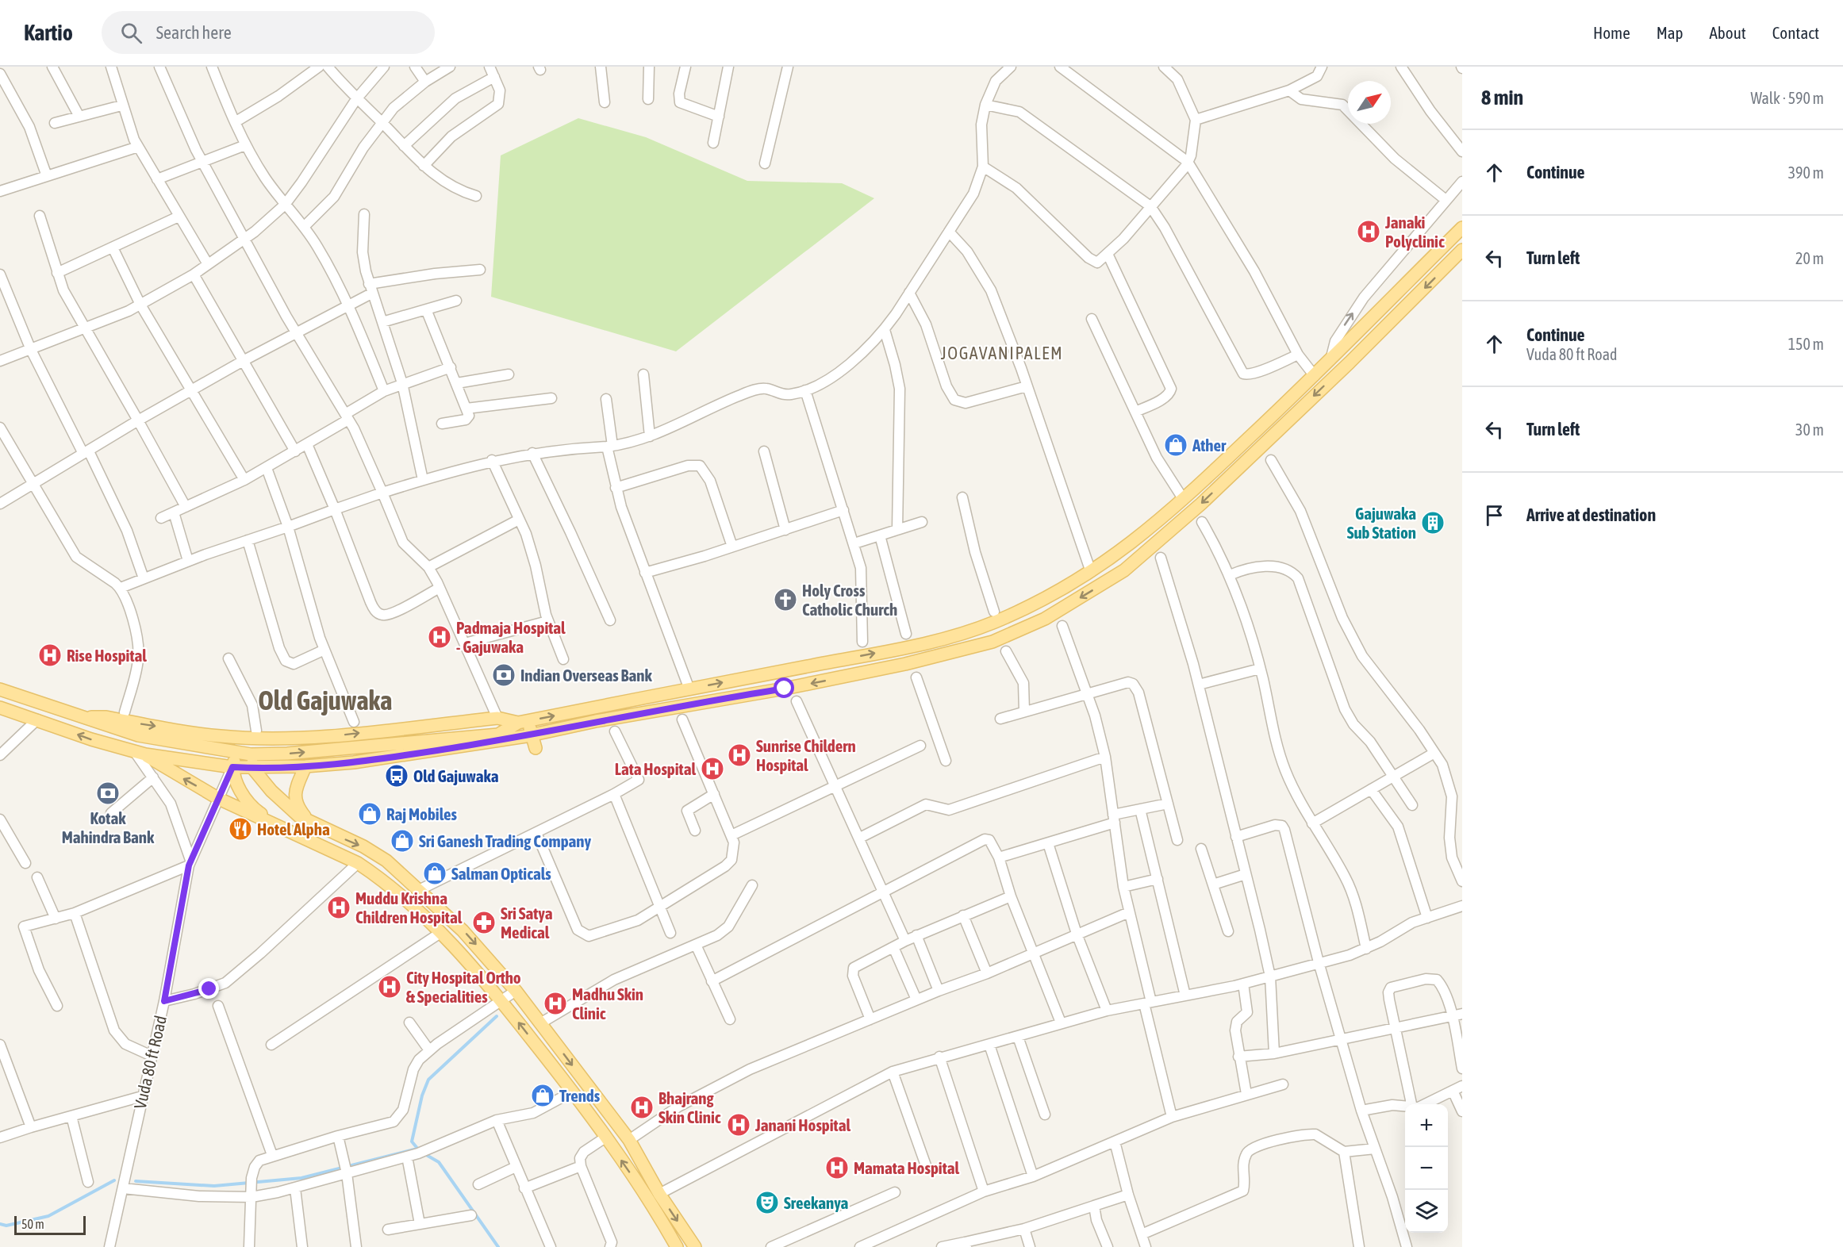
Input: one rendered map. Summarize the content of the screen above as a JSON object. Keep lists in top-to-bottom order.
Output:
{
  "streets": {
    "street": ["Vuda 80 ft Road"]
  },
  "districts": ["JOGAVANIPALEM", "Old Gajuwaka"],
  "places": {
    "hospital": [
      "Janaki Polyclinic",
      "Padmaja Hospital - Gajuwaka",
      "Rise Hospital",
      "Sunrise Childern Hospital",
      "Lata Hospital",
      "Muddu Krishna Children Hospital",
      "City Hospital Ortho & Specialities",
      "Madhu Skin Clinic",
      "Bhajrang Skin Clinic",
      "Janani Hospital",
      "Mamata Hospital"
    ],
    "shop": [
      "Ather",
      "Raj Mobiles",
      "Sri Ganesh Trading Company",
      "Salman Opticals",
      "Trends"
    ],
    "building": ["Gajuwaka Sub Station"],
    "church": ["Holy Cross Catholic Church"],
    "bank": ["Indian Overseas Bank", "Kotak Mahindra Bank"],
    "bus stop": ["Old Gajuwaka"],
    "restaurant": ["Hotel Alpha"],
    "pharmacy": ["Sri Satya Medical"],
    "theatre": ["Sreekanya"]
  },
  "scale_bar": "50 m",
  "north": "top right",
  "page": {
    "header": "Kartio",
    "search": "Search here",
    "nav": [
      "Home",
      "Map",
      "About",
      "Contact"
    ],
    "heading": ["8 min", "Walk · 590 m"],
    "list": [
      ["Continue", "390 m"],
      ["Turn left", "20 m"],
      ["Continue", "Vuda 80 ft Road", "150 m"],
      ["Turn left", "30 m"],
      "Arrive at destination"
    ],
    "map_buttons": ["+", "−"],
    "scale": "50 m"
  }
}
